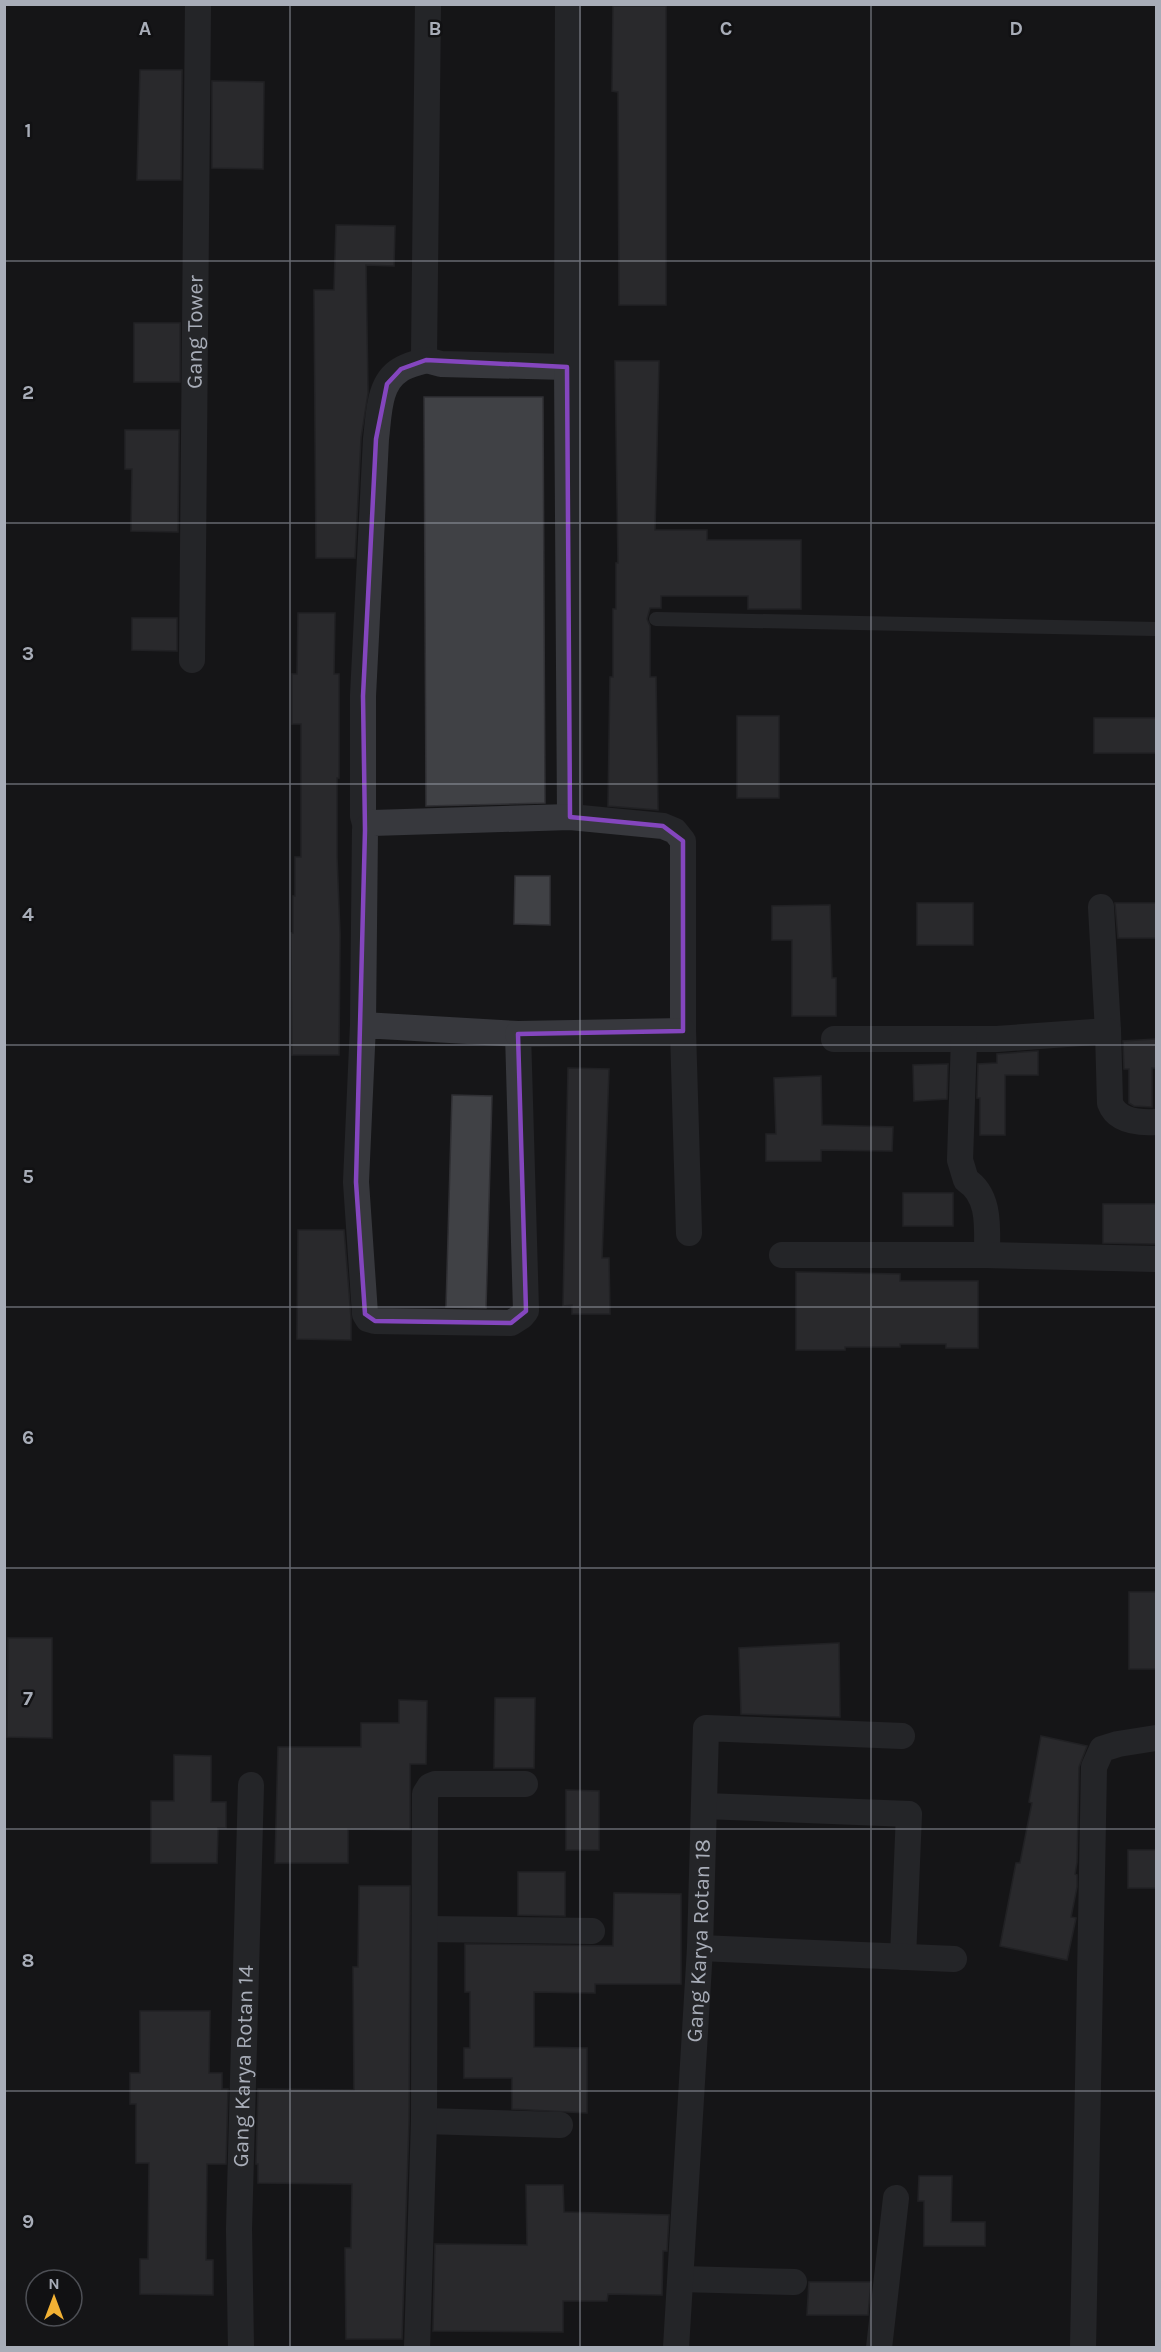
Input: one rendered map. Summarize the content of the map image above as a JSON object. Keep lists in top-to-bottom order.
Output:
{
  "streets": {
    "street": ["Gang Tower", "Gang Karya Rotan 18", "Gang Karya Rotan 14"]
  },
  "north": "top",
  "grid": {
    "columns": [
      "A",
      "B",
      "C",
      "D"
    ],
    "rows": [
      "1",
      "2",
      "3",
      "4",
      "5",
      "6",
      "7",
      "8",
      "9"
    ]
  }
}
